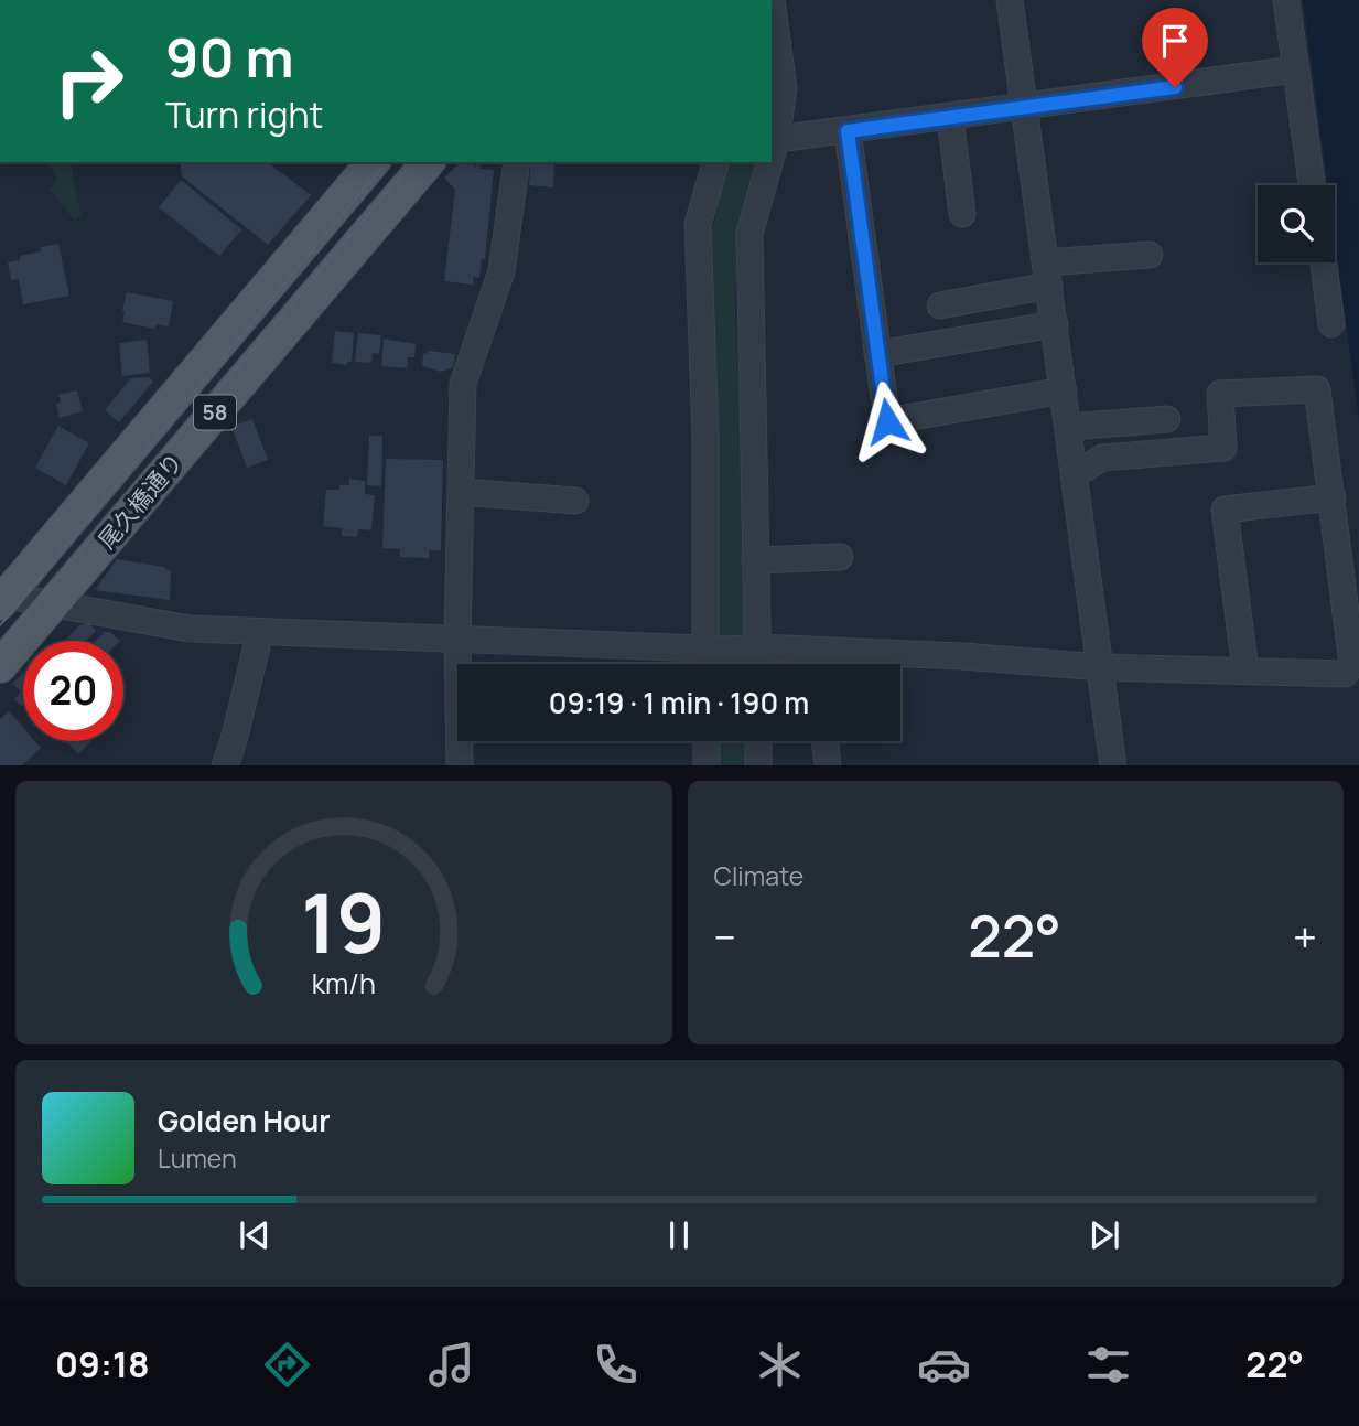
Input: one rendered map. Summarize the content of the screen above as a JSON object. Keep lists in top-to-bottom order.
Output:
{
  "streets": {
    "main road": ["58", "尾久橋通り"]
  },
  "page": {
    "turn": ["90 m", "Turn right"],
    "limit": "20",
    "trip": "09:19 · 1 min · 190 m",
    "tile": "Climate",
    "heat": ["−", "22°", "+"],
    "song": ["Golden Hour", "Lumen"],
    "tabs": ["09:18", "22°"],
    "gauge": ["19", "km/h"]
  }
}
